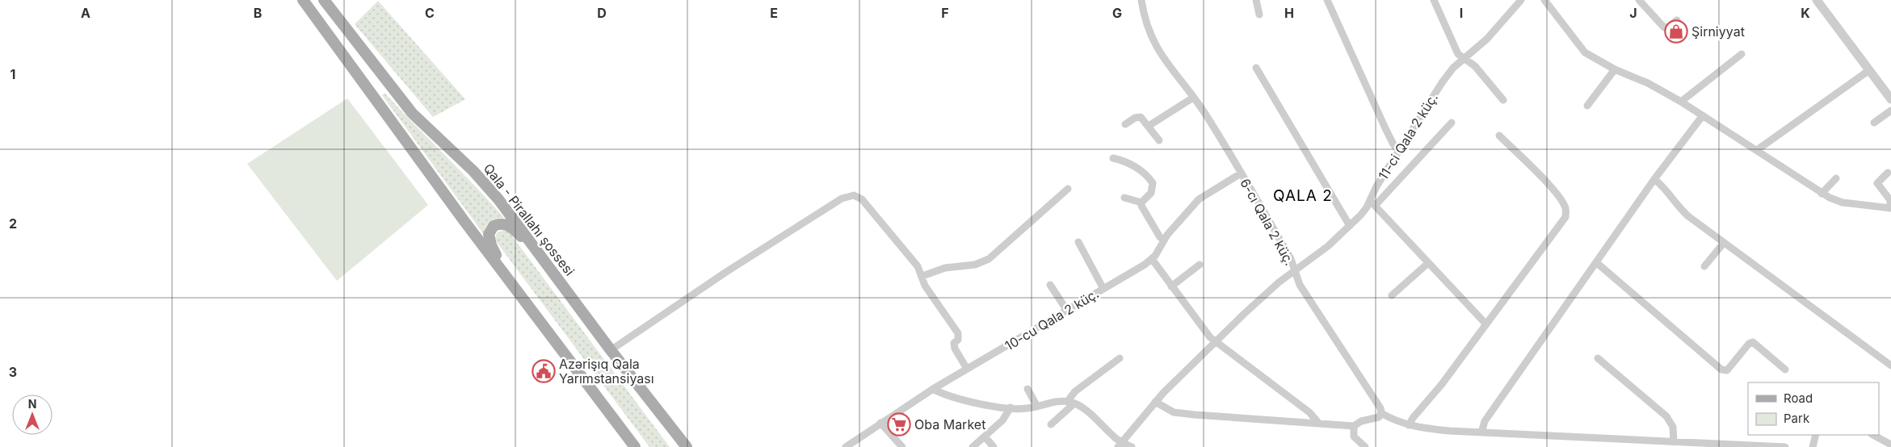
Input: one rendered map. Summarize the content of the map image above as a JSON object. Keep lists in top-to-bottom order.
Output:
{
  "streets": {
    "main road": ["Qala - Pirallahı şossesi"],
    "street": ["11-ci Qala 2 küç.", "6-cı Qala 2 küç.", "10-cu Qala 2 küç."]
  },
  "crossings": [
    ["11-ci Qala 2 küç.", "6-cı Qala 2 küç."],
    ["6-cı Qala 2 küç.", "10-cu Qala 2 küç."]
  ],
  "districts": ["QALA 2"],
  "places": {
    "shop": ["Şirniyyat"],
    "public building": ["Azərişıq Qala Yarımstansiyası"],
    "supermarket": ["Oba Market"]
  },
  "legend": ["Road", "Park"],
  "north": "top",
  "grid": {
    "columns": [
      "A",
      "B",
      "C",
      "D",
      "E",
      "F",
      "G",
      "H",
      "I",
      "J",
      "K"
    ],
    "rows": ["1", "2", "3"]
  }
}
